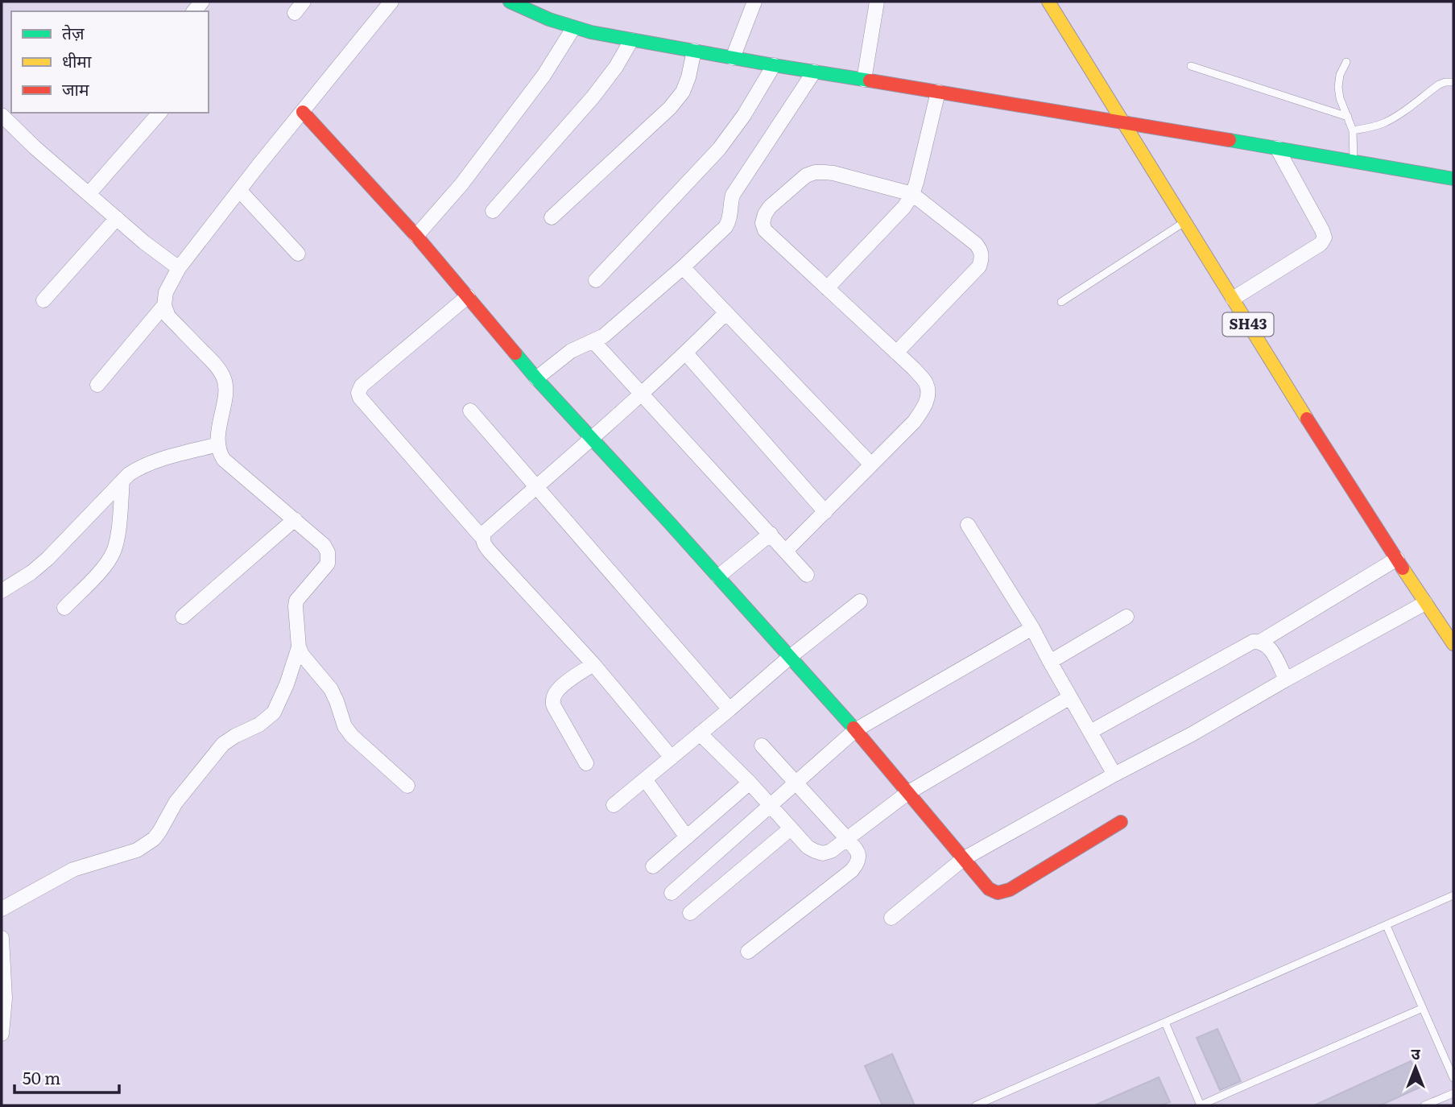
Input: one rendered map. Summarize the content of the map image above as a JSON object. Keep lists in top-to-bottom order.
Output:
{
  "streets": {
    "street": ["SH43"]
  },
  "legend": ["तेज़", "धीमा", "जाम"],
  "scale_bar": "50 m",
  "north": "top"
}
